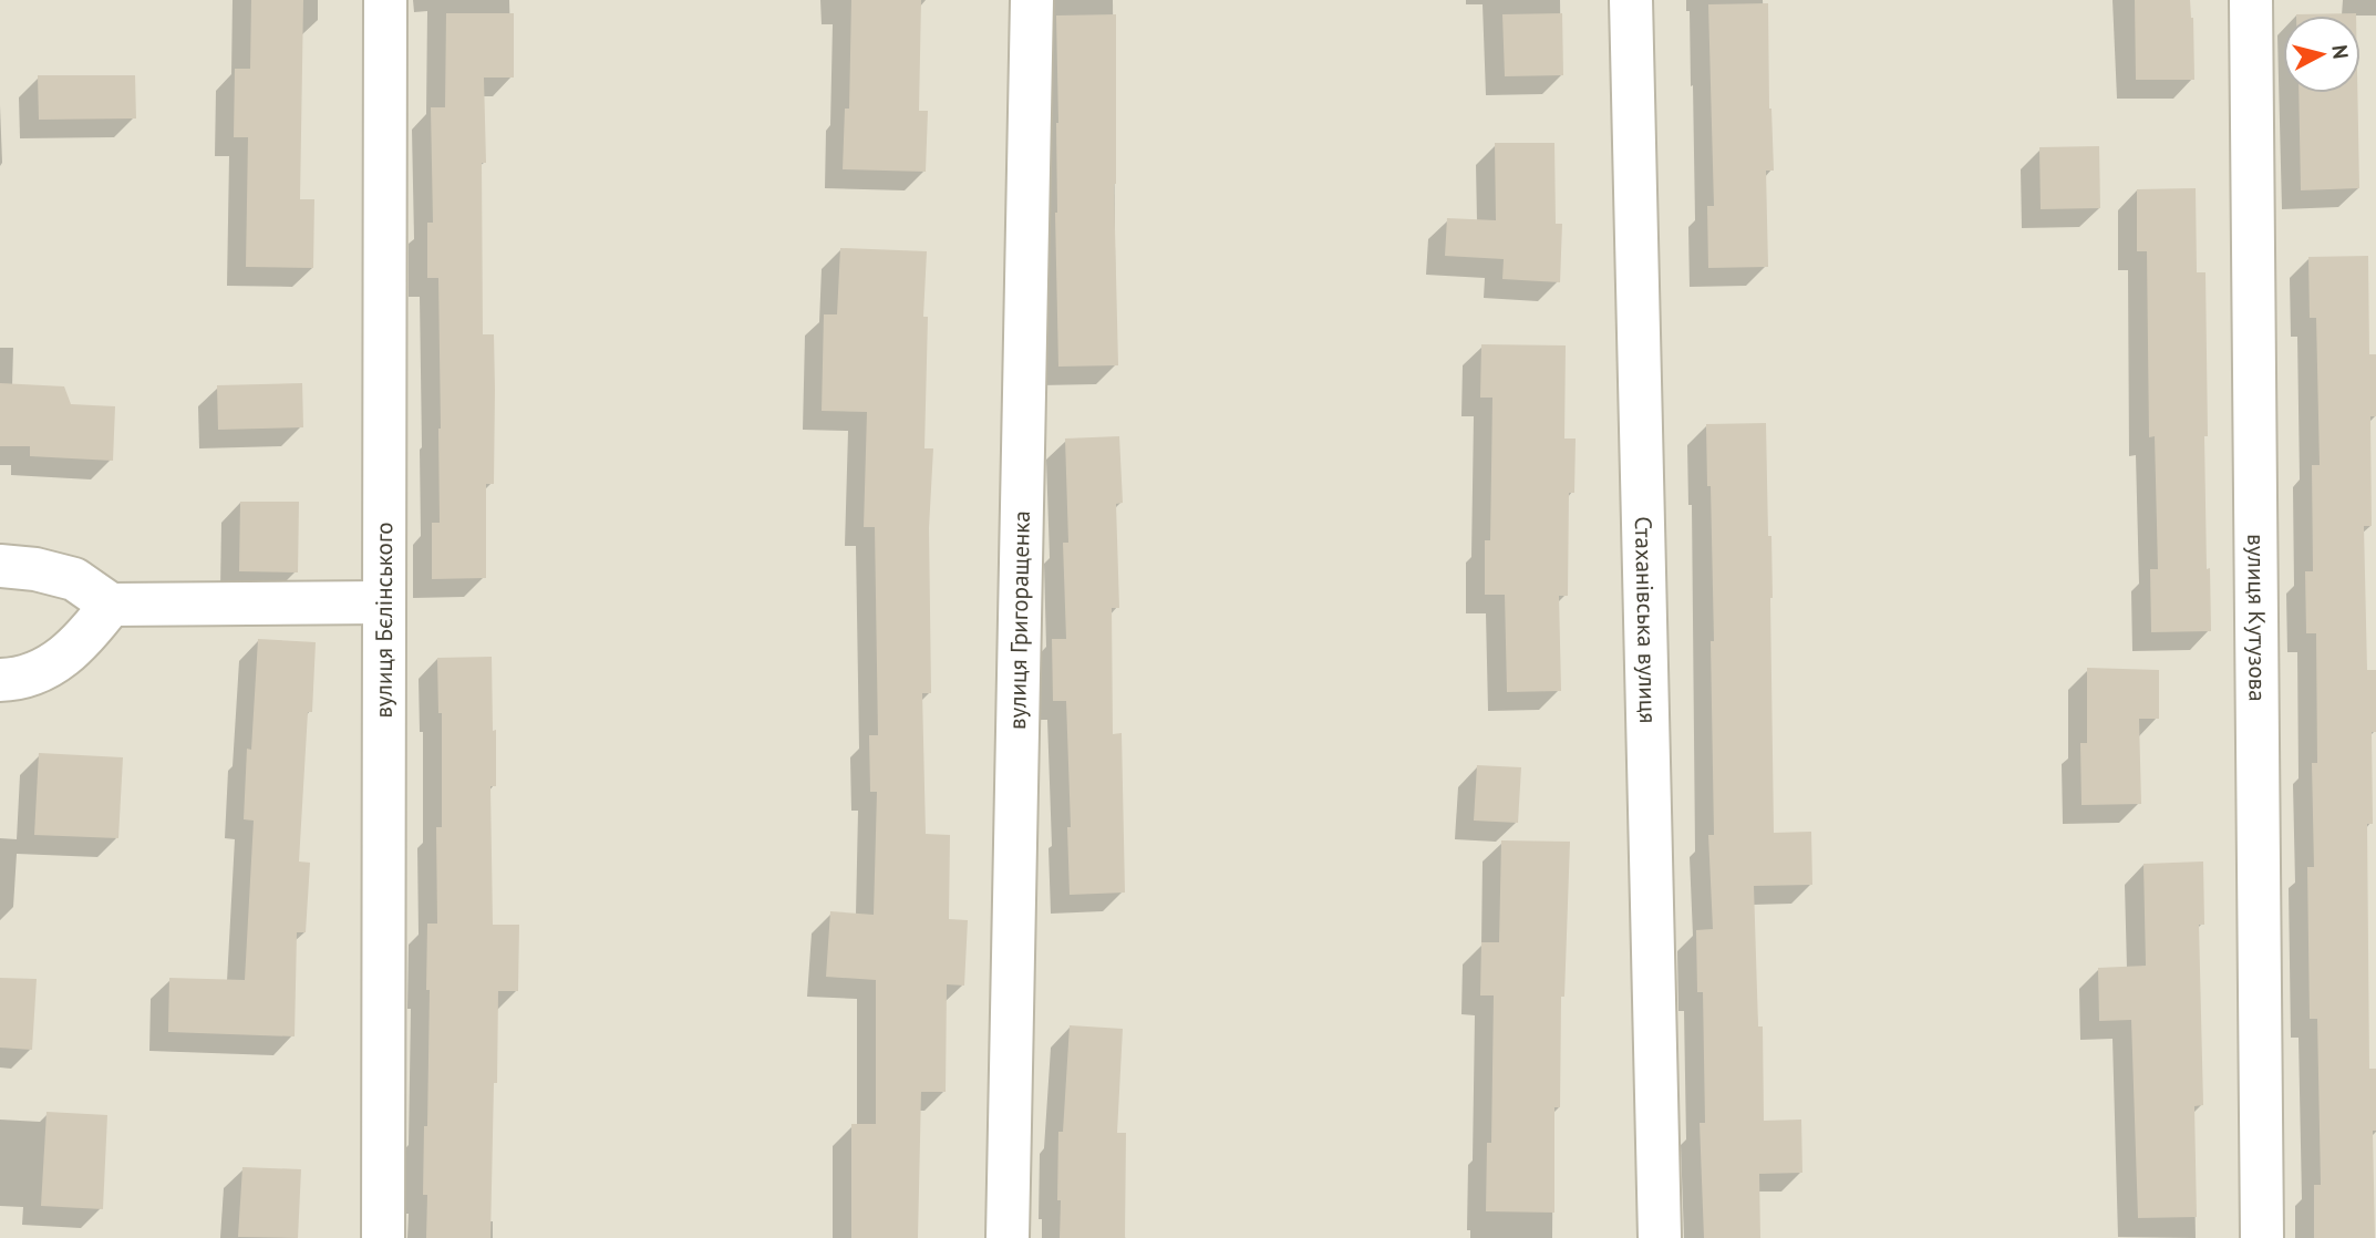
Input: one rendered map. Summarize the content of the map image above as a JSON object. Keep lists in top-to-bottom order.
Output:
{
  "streets": {
    "street": [
      "вулиця Бєлінського",
      "вулиця Григоращенка",
      "Стаханівська вулиця",
      "вулиця Кутузова"
    ]
  },
  "north": "right"
}
